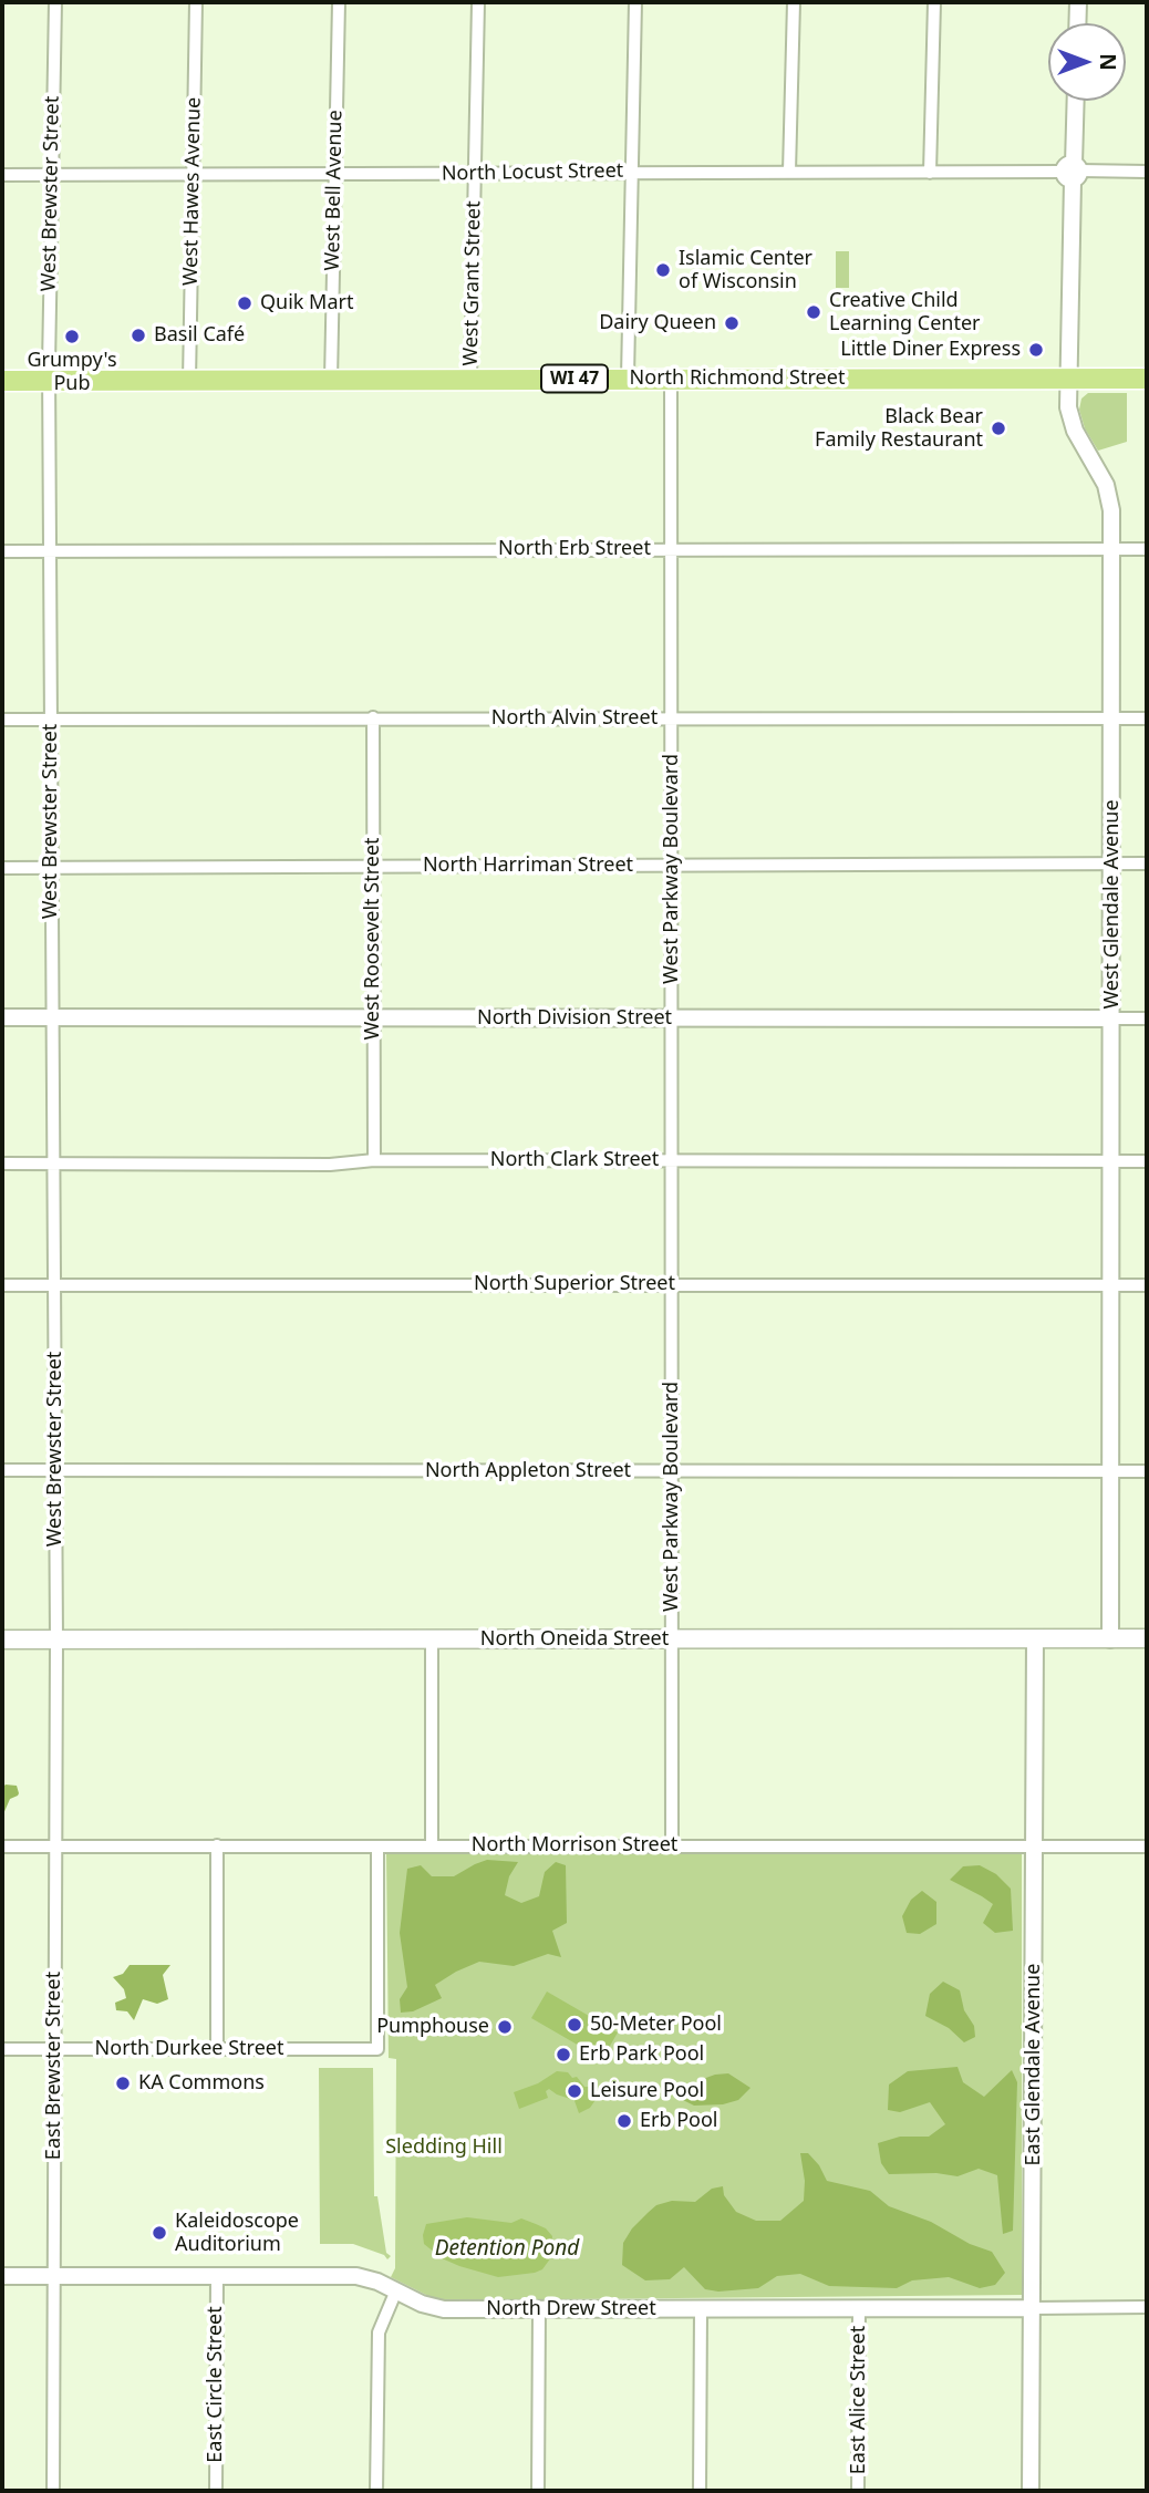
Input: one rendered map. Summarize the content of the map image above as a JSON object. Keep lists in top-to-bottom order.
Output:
{
  "streets": {
    "main road": ["WI 47", "North Richmond Street", "North Oneida Street"],
    "street": [
      "North Locust Street",
      "West Bell Avenue",
      "West Hawes Avenue",
      "West Brewster Street",
      "West Grant Street",
      "North Erb Street",
      "North Alvin Street",
      "North Harriman Street",
      "West Parkway Boulevard",
      "West Glendale Avenue",
      "West Roosevelt Street",
      "North Division Street",
      "North Clark Street",
      "North Superior Street",
      "North Appleton Street",
      "North Morrison Street",
      "North Durkee Street",
      "East Glendale Avenue",
      "East Brewster Street",
      "North Drew Street",
      "East Circle Street",
      "East Alice Street"
    ]
  },
  "crossings": [
    ["North Locust Street", "West Bell Avenue"],
    ["North Locust Street", "West Hawes Avenue"],
    ["North Locust Street", "West Brewster Street"],
    ["North Locust Street", "West Grant Street"],
    ["North Locust Street", "West Glendale Avenue"],
    ["West Bell Avenue", "North Richmond Street"],
    ["West Hawes Avenue", "North Richmond Street"],
    ["West Brewster Street", "North Richmond Street"],
    ["West Brewster Street", "North Erb Street"],
    ["West Brewster Street", "North Alvin Street"],
    ["West Brewster Street", "North Harriman Street"],
    ["West Brewster Street", "North Division Street"],
    ["West Brewster Street", "North Clark Street"],
    ["West Brewster Street", "North Superior Street"],
    ["West Brewster Street", "North Appleton Street"],
    ["West Brewster Street", "North Oneida Street"],
    ["West Brewster Street", "East Brewster Street"],
    ["West Grant Street", "North Richmond Street"],
    ["North Richmond Street", "West Parkway Boulevard"],
    ["North Richmond Street", "West Glendale Avenue"],
    ["North Erb Street", "West Parkway Boulevard"],
    ["North Erb Street", "West Glendale Avenue"],
    ["North Alvin Street", "West Parkway Boulevard"],
    ["North Alvin Street", "West Glendale Avenue"],
    ["North Alvin Street", "West Roosevelt Street"],
    ["North Harriman Street", "West Parkway Boulevard"],
    ["North Harriman Street", "West Glendale Avenue"],
    ["North Harriman Street", "West Roosevelt Street"],
    ["West Parkway Boulevard", "North Division Street"],
    ["West Parkway Boulevard", "North Clark Street"],
    ["West Parkway Boulevard", "North Superior Street"],
    ["West Parkway Boulevard", "North Appleton Street"],
    ["West Parkway Boulevard", "North Oneida Street"],
    ["West Parkway Boulevard", "North Morrison Street"],
    ["West Glendale Avenue", "North Division Street"],
    ["West Glendale Avenue", "North Clark Street"],
    ["West Glendale Avenue", "North Superior Street"],
    ["West Glendale Avenue", "North Appleton Street"],
    ["West Glendale Avenue", "North Oneida Street"],
    ["West Roosevelt Street", "North Division Street"],
    ["West Roosevelt Street", "North Clark Street"],
    ["North Oneida Street", "East Glendale Avenue"],
    ["North Oneida Street", "East Brewster Street"],
    ["North Morrison Street", "North Durkee Street"],
    ["North Morrison Street", "East Glendale Avenue"],
    ["North Morrison Street", "East Brewster Street"],
    ["North Durkee Street", "East Brewster Street"],
    ["East Glendale Avenue", "North Drew Street"],
    ["East Brewster Street", "North Drew Street"],
    ["North Drew Street", "East Circle Street"],
    ["North Drew Street", "East Alice Street"]
  ],
  "water": ["Detention Pond"],
  "parks": ["Sledding Hill"],
  "places": [
    "Islamic Center of Wisconsin",
    "Quik Mart",
    "Creative Child Learning Center",
    "Dairy Queen",
    "Basil Café",
    "Grumpy's Pub",
    "Little Diner Express",
    "Black Bear Family Restaurant",
    "50-Meter Pool",
    "Pumphouse",
    "Erb Park Pool",
    "KA Commons",
    "Leisure Pool",
    "Erb Pool",
    "Kaleidoscope Auditorium"
  ],
  "north": "right"
}
